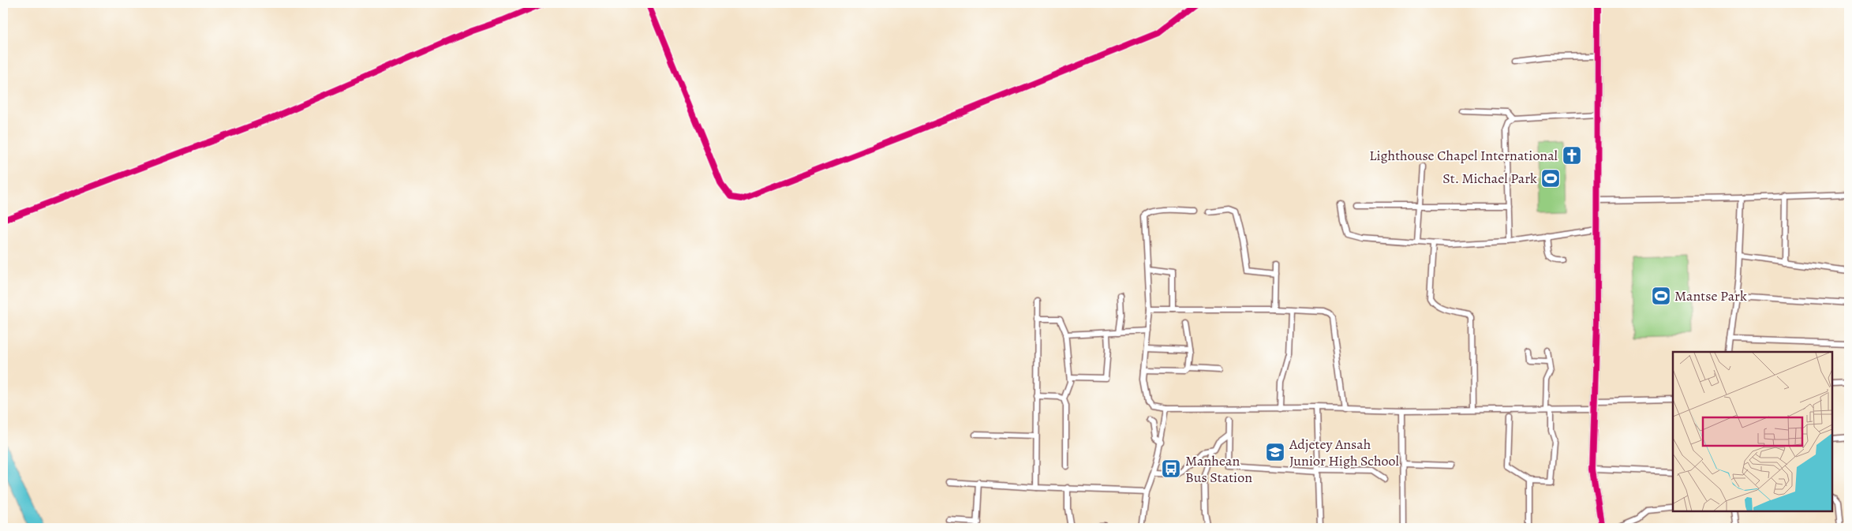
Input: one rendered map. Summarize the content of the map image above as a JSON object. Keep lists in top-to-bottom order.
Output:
{
  "places": {
    "church": ["Lighthouse Chapel International"],
    "sports": ["St. Michael Park", "Mantse Park"],
    "school or university": ["Adjetey Ansah Junior High School"],
    "bus stop": ["Manhean Bus Station"]
  }
}
